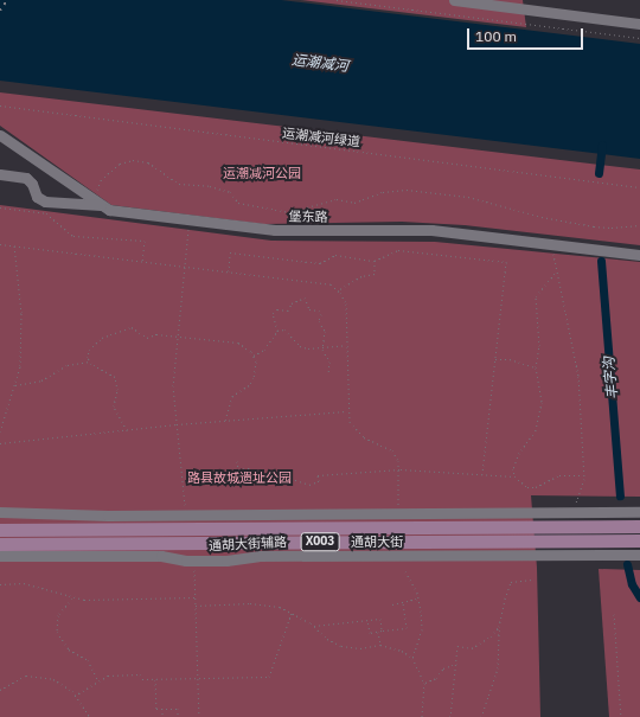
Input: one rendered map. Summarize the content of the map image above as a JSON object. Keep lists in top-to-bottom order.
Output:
{
  "streets": {
    "main road": ["X003", "通胡大街"],
    "street": ["堡东路", "通胡大街辅路"],
    "path": ["运潮减河绿道"]
  },
  "water": ["运潮减河", "丰字沟"],
  "parks": ["运潮减河公园", "路县故城遗址公园"],
  "scale_bar": "100 m"
}
